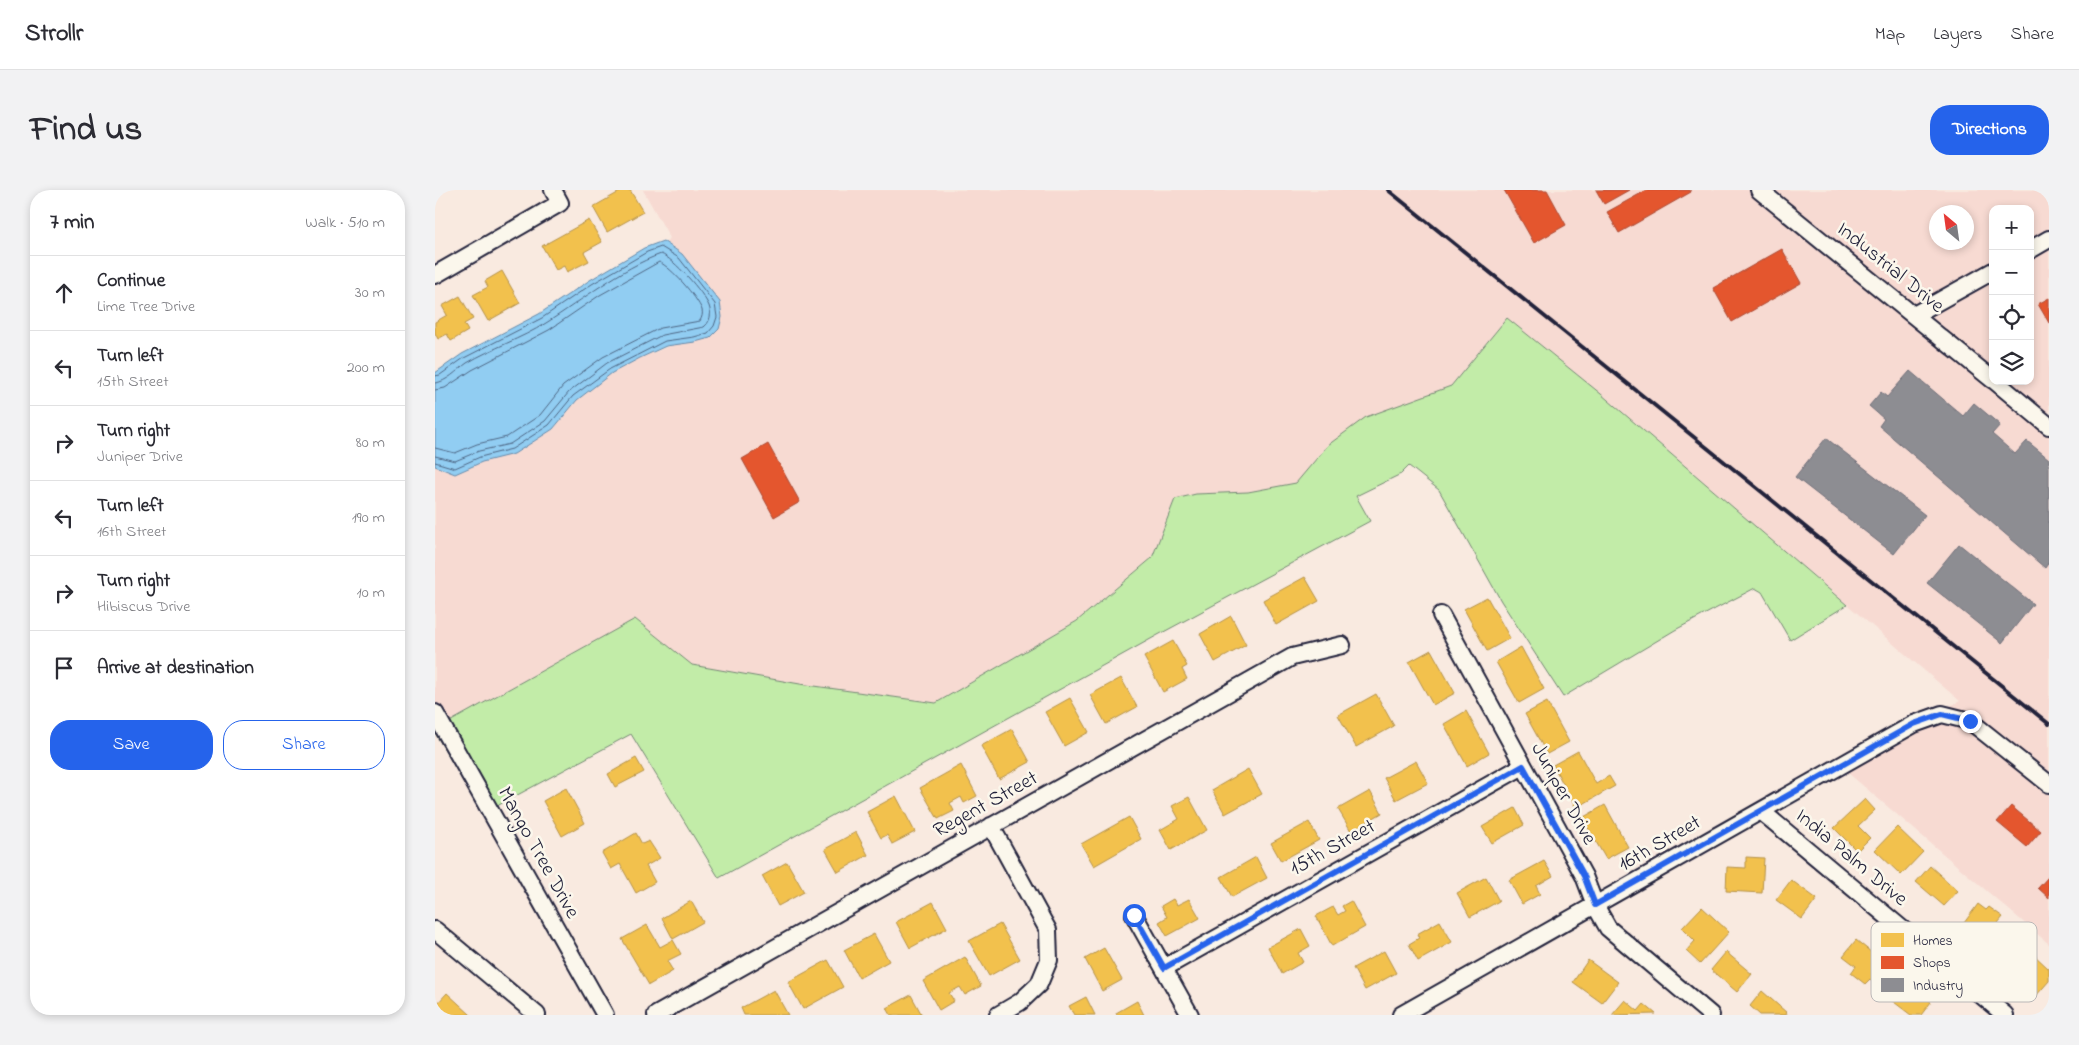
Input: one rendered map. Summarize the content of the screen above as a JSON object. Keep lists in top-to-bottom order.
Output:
{
  "streets": {
    "street": [
      "Industrial Drive",
      "Juniper Drive",
      "Regent Street",
      "16th Street",
      "15th Street",
      "Mango Tree Drive",
      "India Palm Drive"
    ]
  },
  "crossings": [
    ["Juniper Drive", "16th Street"],
    ["Juniper Drive", "15th Street"],
    ["16th Street", "India Palm Drive"]
  ],
  "legend": ["Homes", "Shops", "Industry"],
  "north": "top left",
  "page": {
    "header": "Strollr",
    "nav": ["Map", "Layers", "Share"],
    "title": "Find us",
    "buttons": [
      "Directions",
      ["Save", "Share"]
    ],
    "heading": ["7 min", "Walk · 510 m"],
    "map_buttons": ["+", "−"],
    "list": [
      ["Continue", "Lime Tree Drive", "30 m"],
      ["Turn left", "15th Street", "200 m"],
      ["Turn right", "Juniper Drive", "80 m"],
      ["Turn left", "16th Street", "190 m"],
      ["Turn right", "Hibiscus Drive", "10 m"],
      "Arrive at destination"
    ]
  }
}
